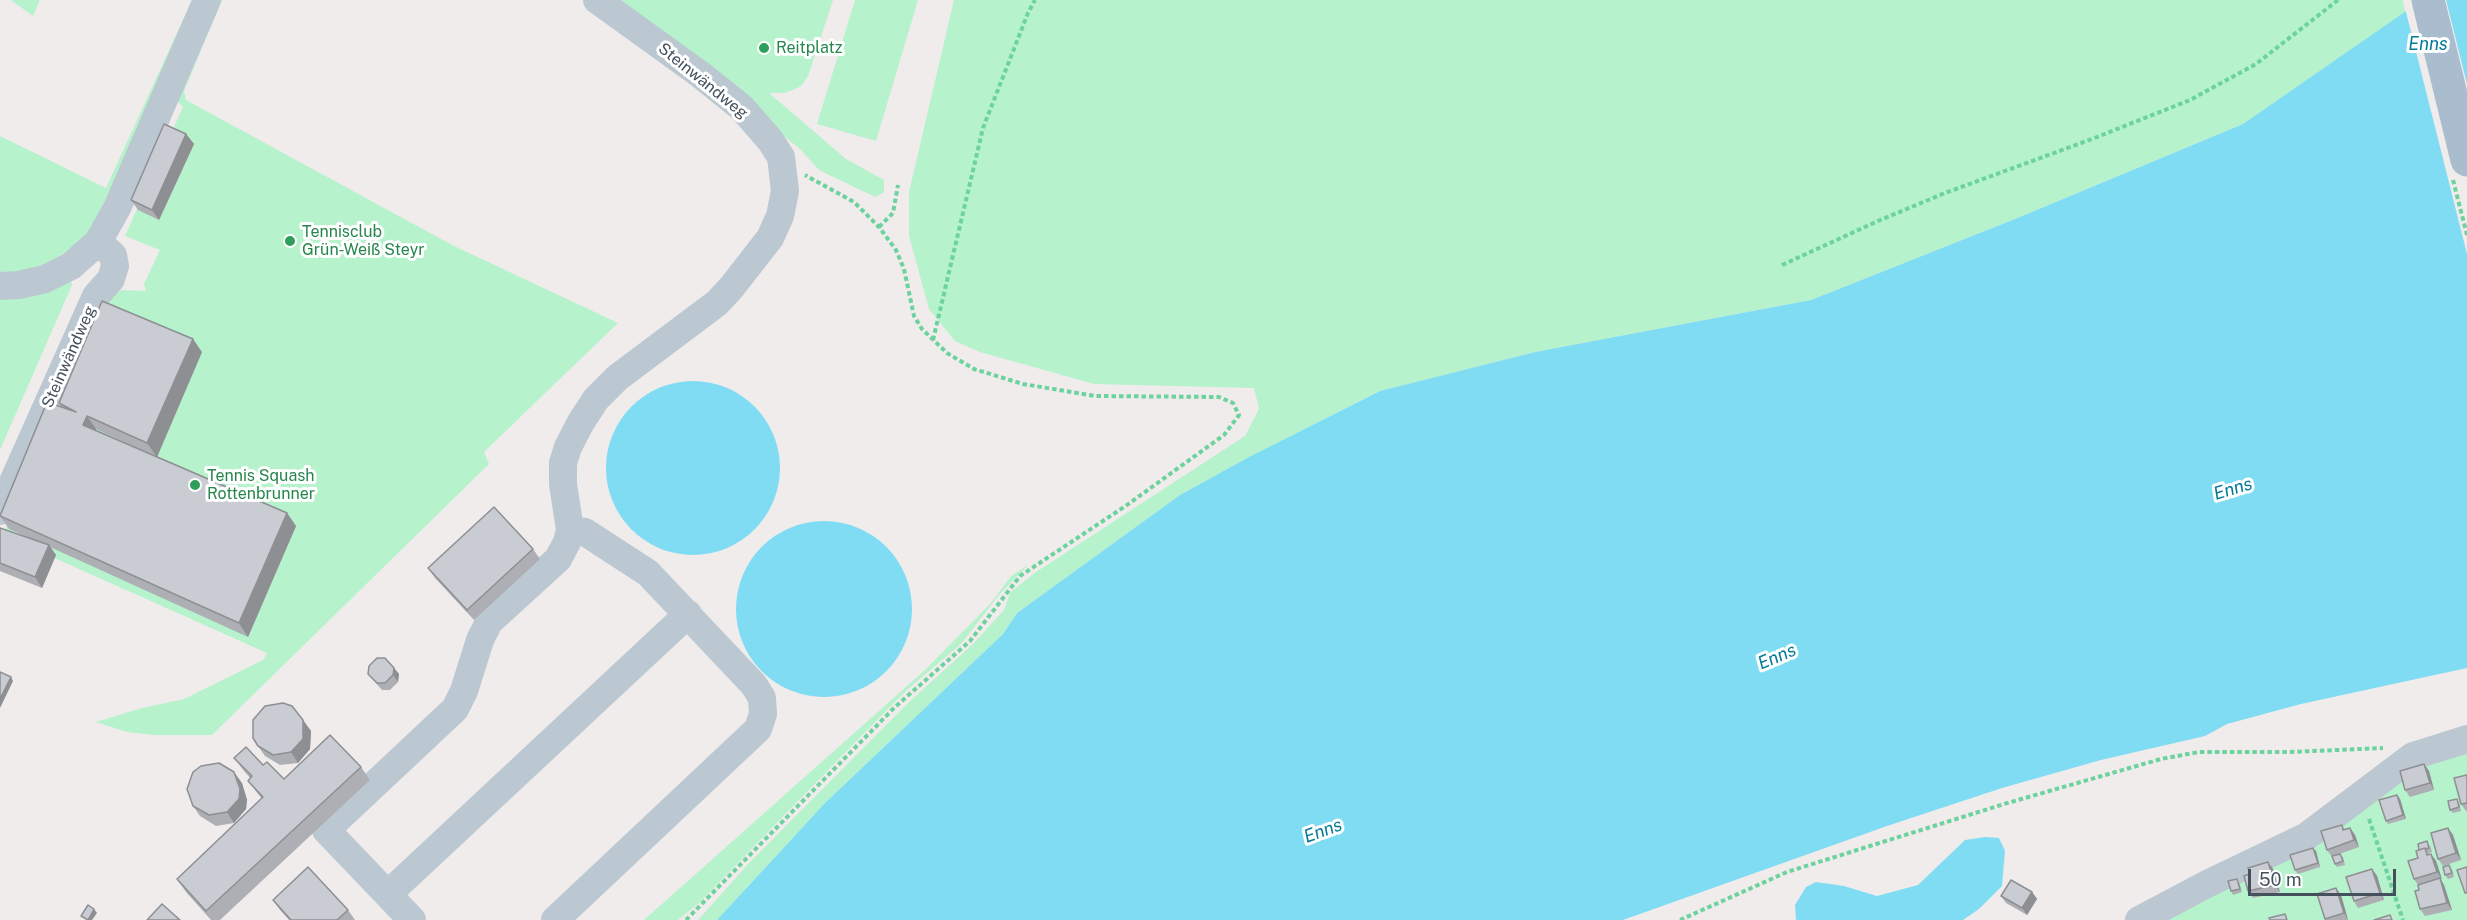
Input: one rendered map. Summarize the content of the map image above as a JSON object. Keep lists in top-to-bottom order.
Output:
{
  "streets": {
    "street": ["Steinwändweg"]
  },
  "water": ["Enns"],
  "places": ["Reitplatz", "Tennisclub Grün-Weiß Steyr", "Tennis Squash Rottenbrunner"],
  "scale_bar": "50 m"
}
